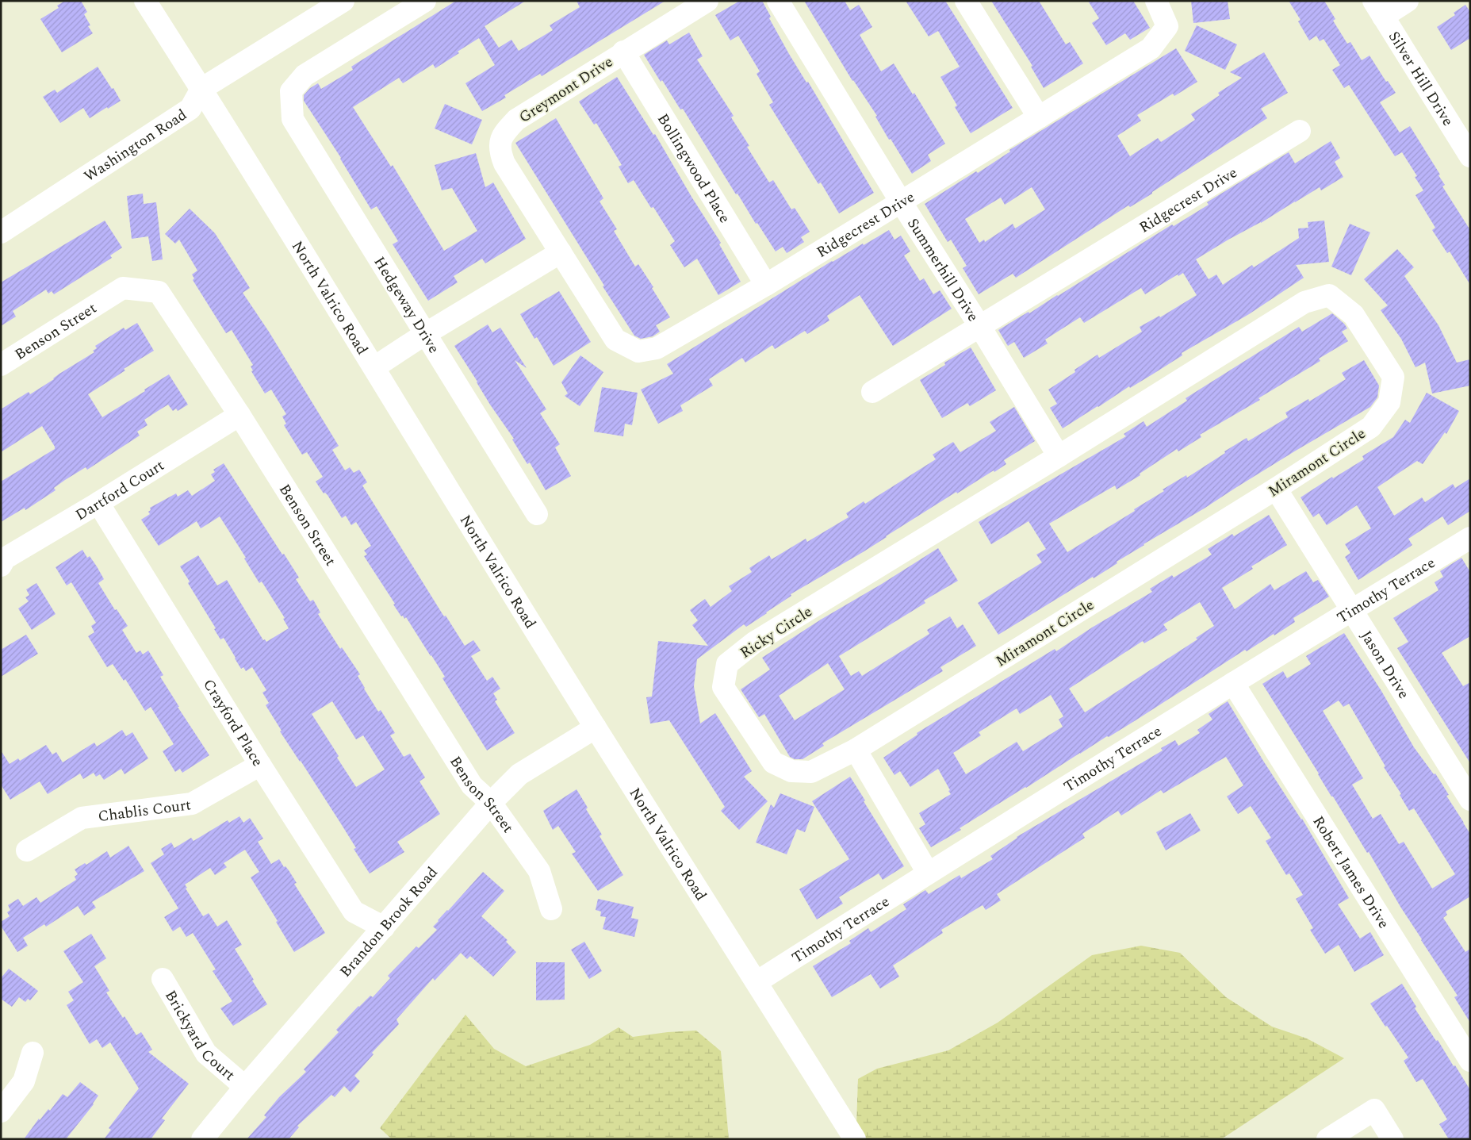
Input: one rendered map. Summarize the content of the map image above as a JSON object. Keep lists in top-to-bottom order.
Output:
{
  "streets": {
    "street": [
      "Silver Hill Drive",
      "Greymont Drive",
      "Washington Road",
      "Bollingwood Place",
      "Ridgecrest Drive",
      "Summerhill Drive",
      "North Valrico Road",
      "Hedgeway Drive",
      "Benson Street",
      "Miramont Circle",
      "Dartford Court",
      "Timothy Terrace",
      "Ricky Circle",
      "Jason Drive",
      "Crayford Place",
      "Chablis Court",
      "Robert James Drive",
      "Brandon Brook Road",
      "Brickyard Court"
    ]
  },
  "crossings": [
    ["Greymont Drive", "Bollingwood Place"],
    ["Greymont Drive", "Ridgecrest Drive"],
    ["Washington Road", "North Valrico Road"],
    ["Bollingwood Place", "Ridgecrest Drive"],
    ["Ridgecrest Drive", "Summerhill Drive"],
    ["Summerhill Drive", "Miramont Circle"],
    ["Summerhill Drive", "Ricky Circle"],
    ["North Valrico Road", "Timothy Terrace"],
    ["North Valrico Road", "Brandon Brook Road"],
    ["Benson Street", "Dartford Court"],
    ["Benson Street", "Brandon Brook Road"],
    ["Miramont Circle", "Ricky Circle"],
    ["Miramont Circle", "Jason Drive"],
    ["Dartford Court", "Crayford Place"],
    ["Timothy Terrace", "Jason Drive"],
    ["Timothy Terrace", "Robert James Drive"],
    ["Crayford Place", "Chablis Court"],
    ["Crayford Place", "Brandon Brook Road"],
    ["Brandon Brook Road", "Brickyard Court"]
  ]
}
